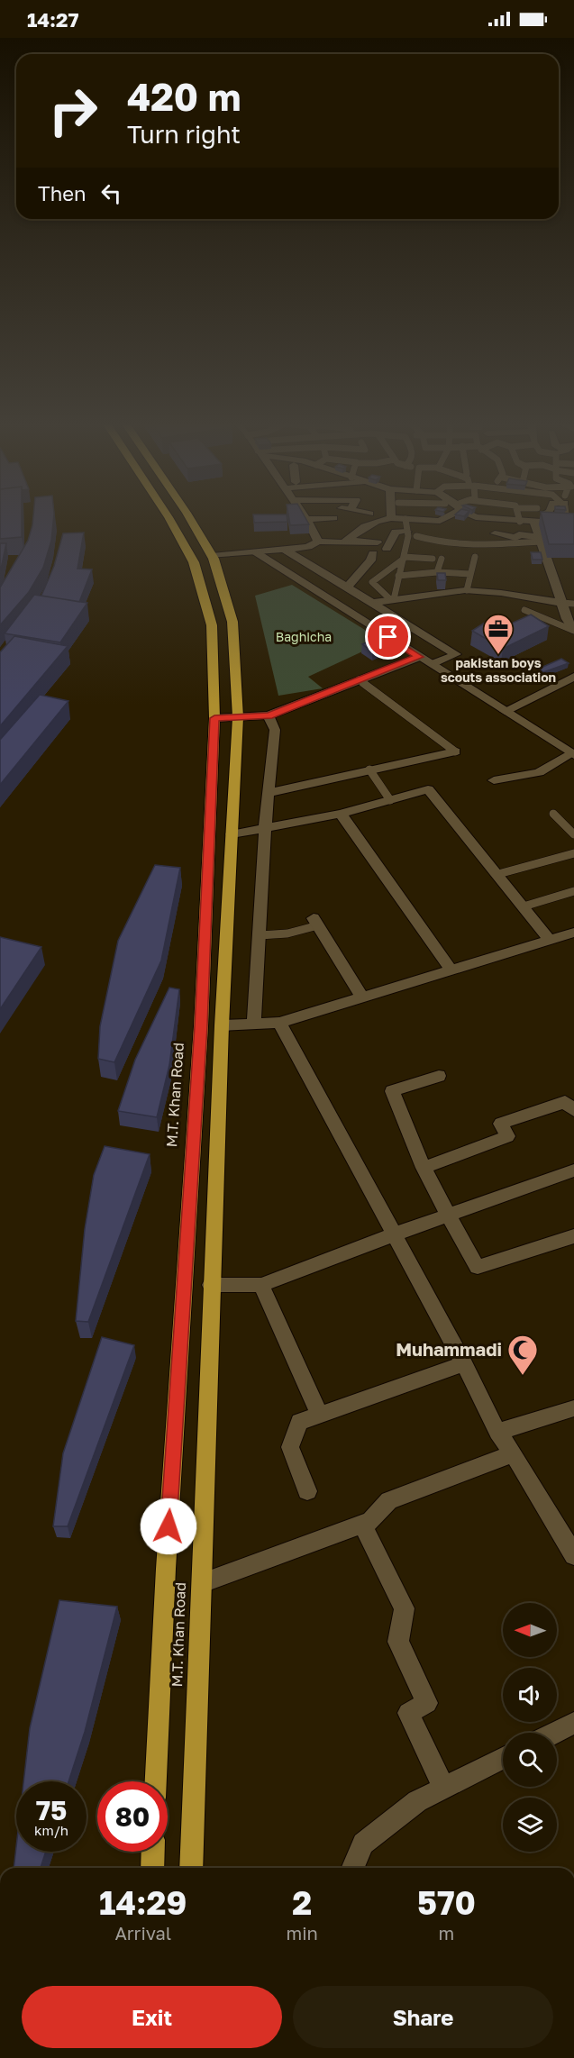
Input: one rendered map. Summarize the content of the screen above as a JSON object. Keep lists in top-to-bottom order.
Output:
{
  "streets": {
    "highway": ["M.T. Khan Road"]
  },
  "parks": ["Baghicha"],
  "places": {
    "office": ["pakistan boys scouts association"],
    "mosque": ["Muhammadi"]
  },
  "north": "left",
  "page": {
    "status": "14:27",
    "turn": ["420 m", "Turn right"],
    "then": "Then",
    "speed": "75 km/h",
    "limit": "80",
    "eta": [
      "14:29",
      "Arrival",
      "2",
      "min",
      "570",
      "m"
    ],
    "buttons": ["Exit", "Share"]
  }
}
